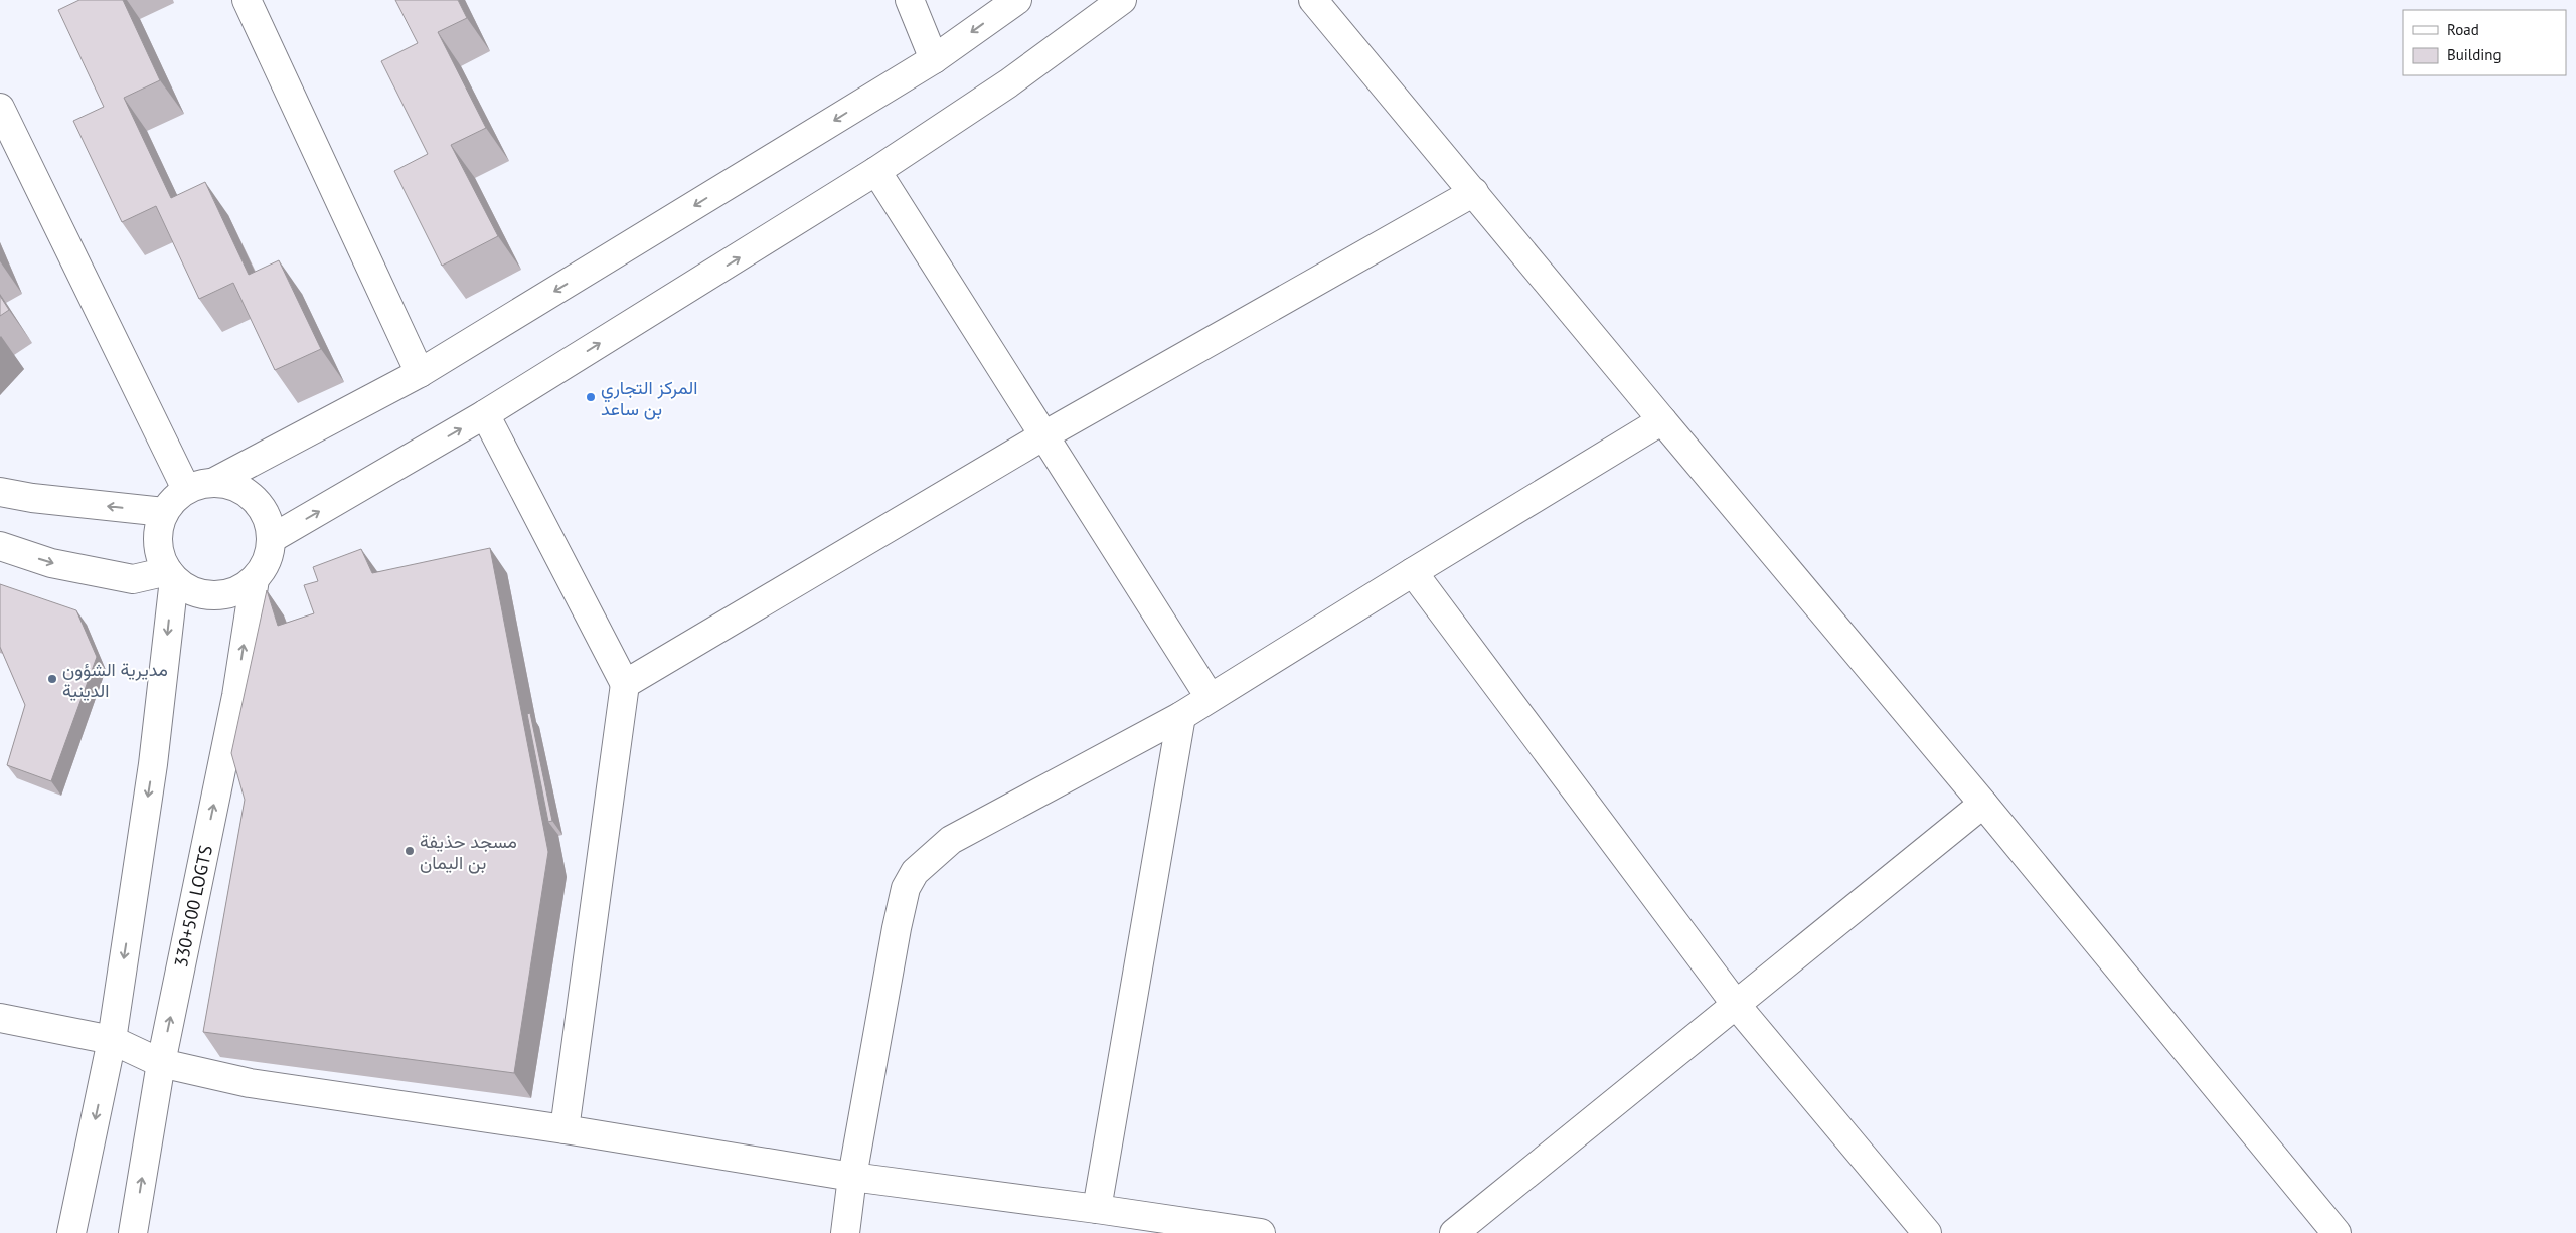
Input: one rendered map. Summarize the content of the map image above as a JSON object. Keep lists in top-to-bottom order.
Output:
{
  "streets": {
    "street": ["330+500 LOGTS"]
  },
  "places": ["المركز التجاري بن ساعد", "مديرية الشؤون الدينية", "مسجد حذيفة بن اليمان"],
  "legend": ["Road", "Building"]
}
